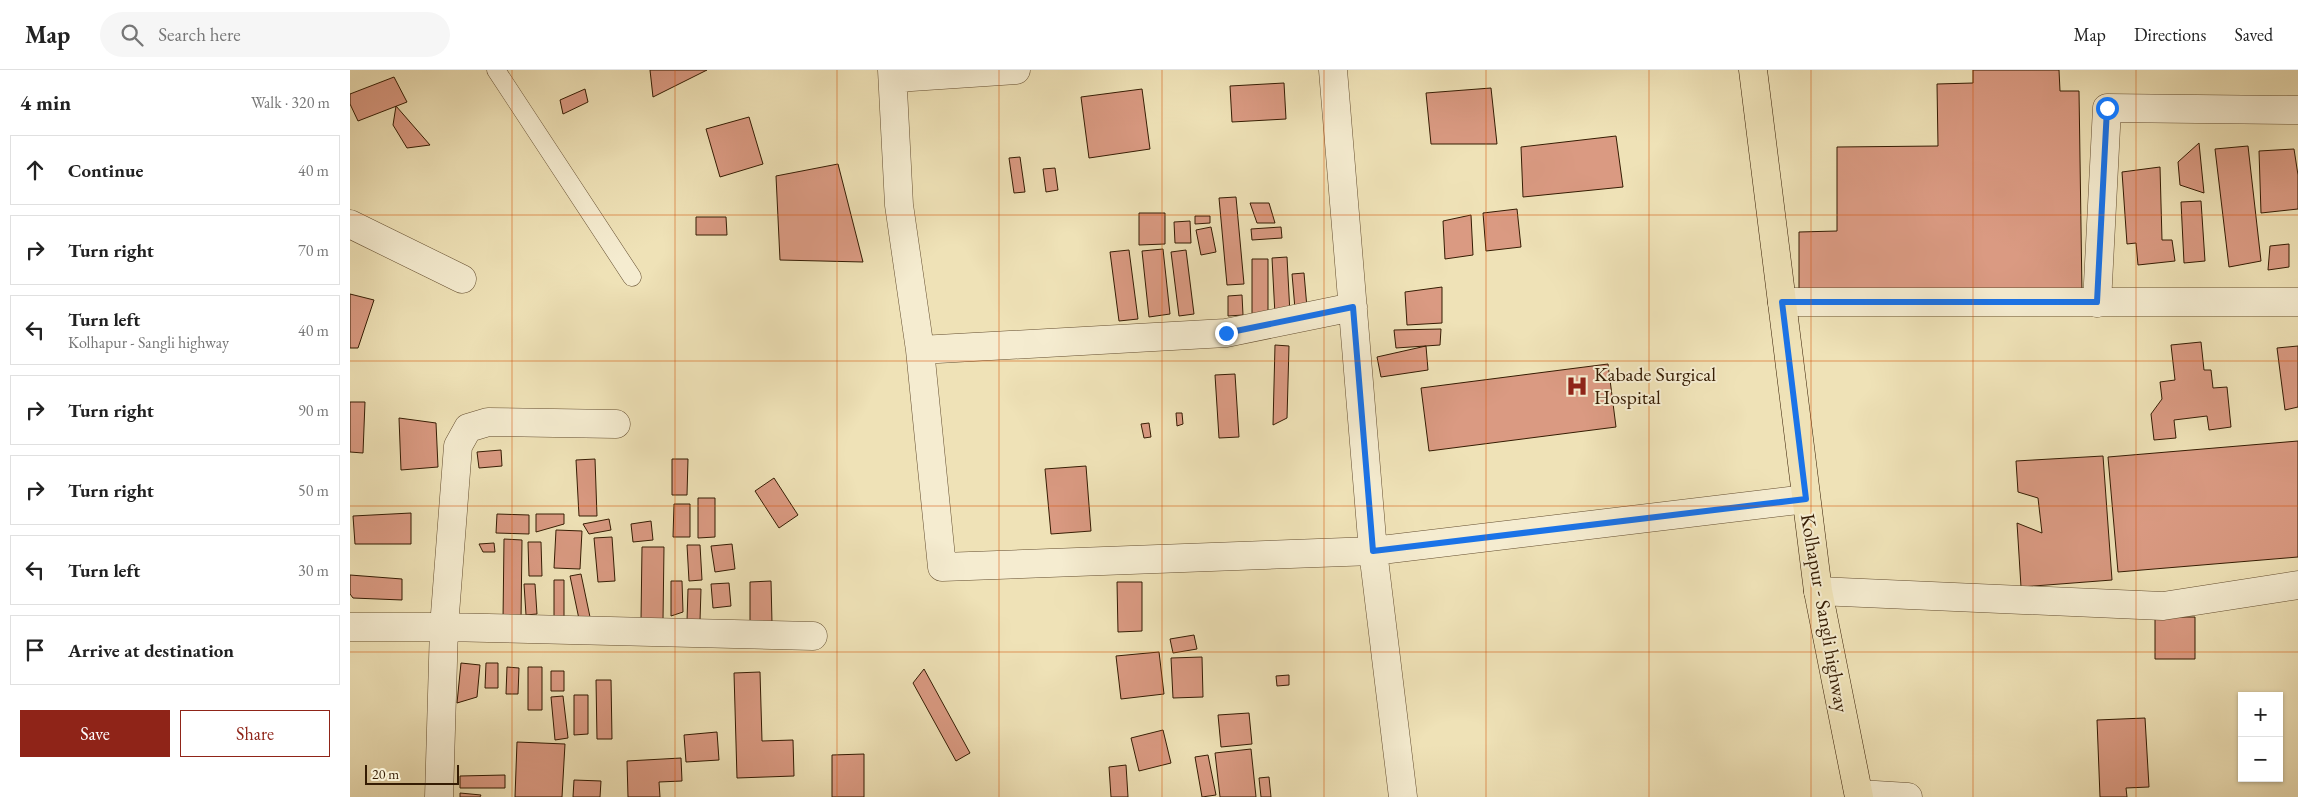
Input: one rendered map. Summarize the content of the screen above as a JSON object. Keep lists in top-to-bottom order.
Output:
{
  "streets": {
    "main road": ["Kolhapur - Sangli highway"]
  },
  "places": {
    "hospital": ["Kabade Surgical Hospital"]
  },
  "scale_bar": "20 m",
  "page": {
    "header": "Map",
    "search": "Search here",
    "nav": ["Map", "Directions", "Saved"],
    "heading": ["4 min", "Walk · 320 m"],
    "list": [
      ["Continue", "40 m"],
      ["Turn right", "70 m"],
      ["Turn left", "Kolhapur - Sangli highway", "40 m"],
      ["Turn right", "90 m"],
      ["Turn right", "50 m"],
      ["Turn left", "30 m"],
      "Arrive at destination"
    ],
    "map_buttons": ["+", "−"],
    "buttons": ["Save", "Share"],
    "scale": "20 m"
  }
}
